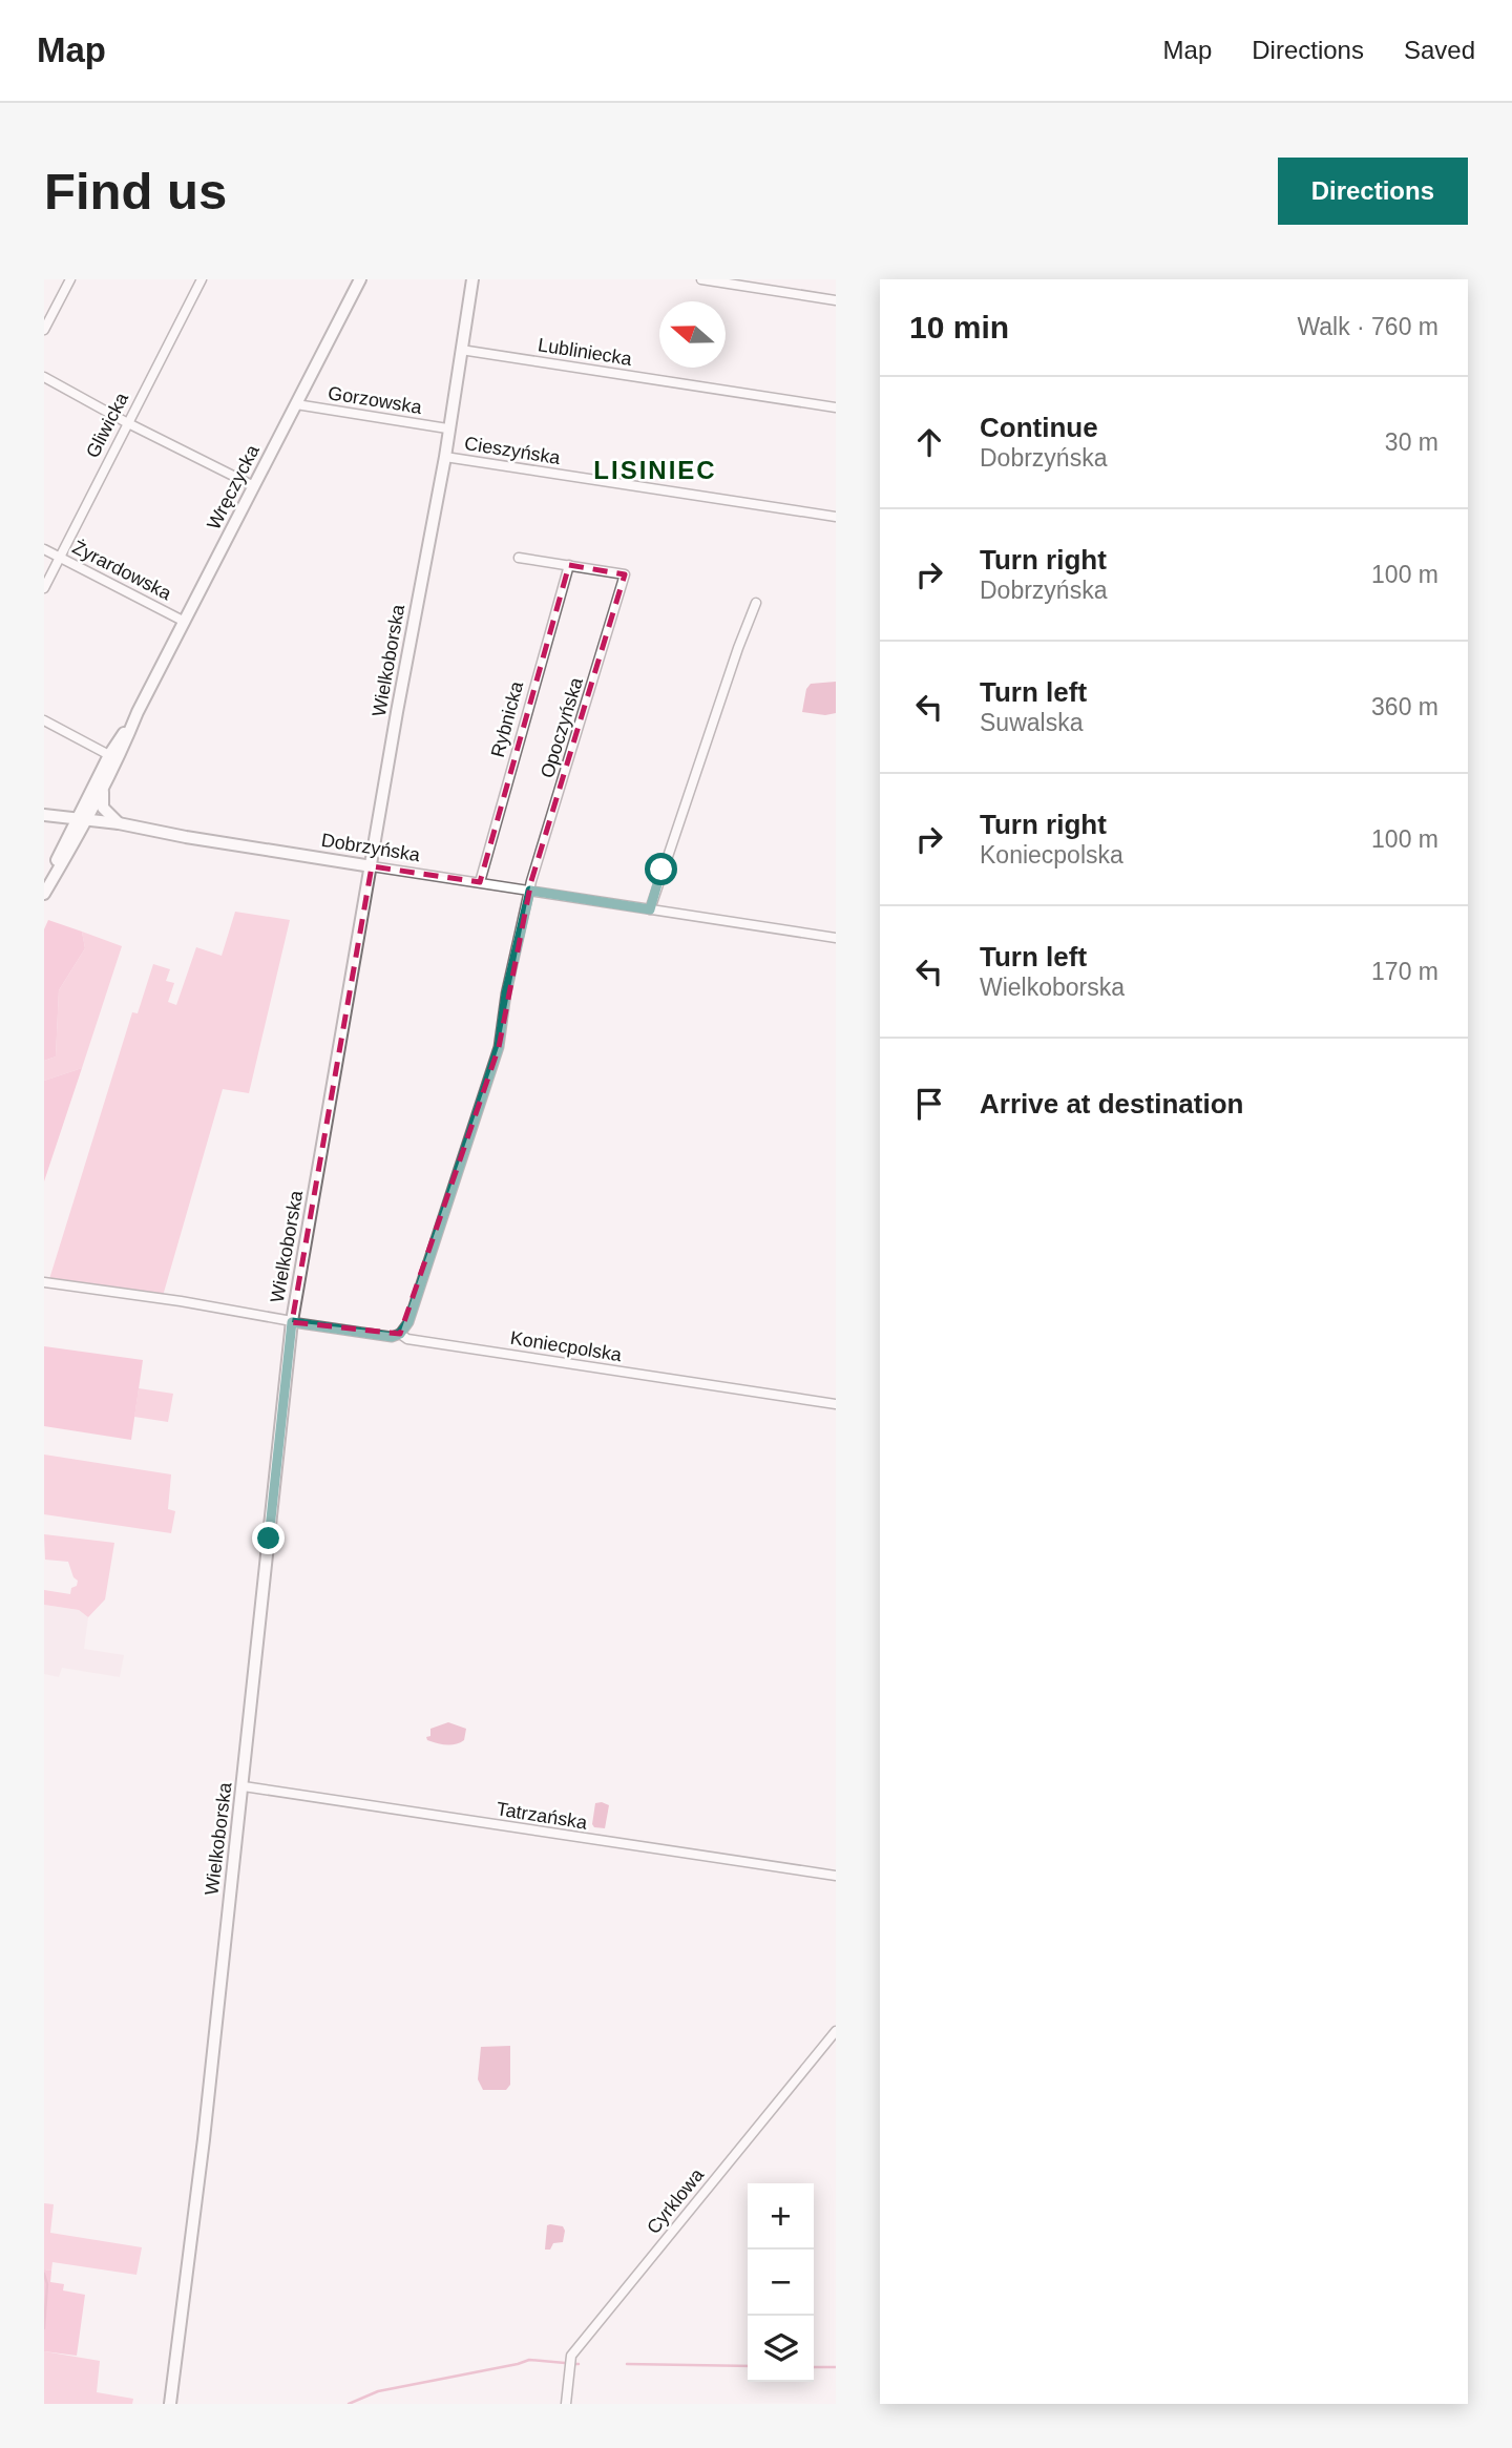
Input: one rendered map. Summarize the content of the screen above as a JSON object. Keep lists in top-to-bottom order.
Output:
{
  "streets": {
    "street": [
      "Lubliniecka",
      "Gorzowska",
      "Gliwicka",
      "Cieszyńska",
      "Wręczycka",
      "Żyrardowska",
      "Wielkoborska",
      "Rybnicka",
      "Opoczyńska",
      "Dobrzyńska",
      "Koniecpolska",
      "Tatrzańska",
      "Cyrklowa"
    ]
  },
  "crossings": [
    ["Lubliniecka", "Wielkoborska"],
    ["Gorzowska", "Wręczycka"],
    ["Gorzowska", "Wielkoborska"],
    ["Gliwicka", "Żyrardowska"],
    ["Cieszyńska", "Wielkoborska"],
    ["Wręczycka", "Żyrardowska"],
    ["Wręczycka", "Dobrzyńska"],
    ["Wielkoborska", "Dobrzyńska"],
    ["Wielkoborska", "Koniecpolska"],
    ["Wielkoborska", "Tatrzańska"],
    ["Rybnicka", "Opoczyńska"],
    ["Rybnicka", "Dobrzyńska"],
    ["Opoczyńska", "Dobrzyńska"],
    ["Opoczyńska", "Koniecpolska"]
  ],
  "districts": ["LISINIEC"],
  "north": "left",
  "page": {
    "header": "Map",
    "nav": ["Map", "Directions", "Saved"],
    "buttons": "Directions",
    "title": "Find us",
    "heading": ["10 min", "Walk · 760 m"],
    "list": [
      ["Continue", "Dobrzyńska", "30 m"],
      ["Turn right", "Dobrzyńska", "100 m"],
      ["Turn left", "Suwalska", "360 m"],
      ["Turn right", "Koniecpolska", "100 m"],
      ["Turn left", "Wielkoborska", "170 m"],
      "Arrive at destination"
    ],
    "map_buttons": ["+", "−"]
  }
}
